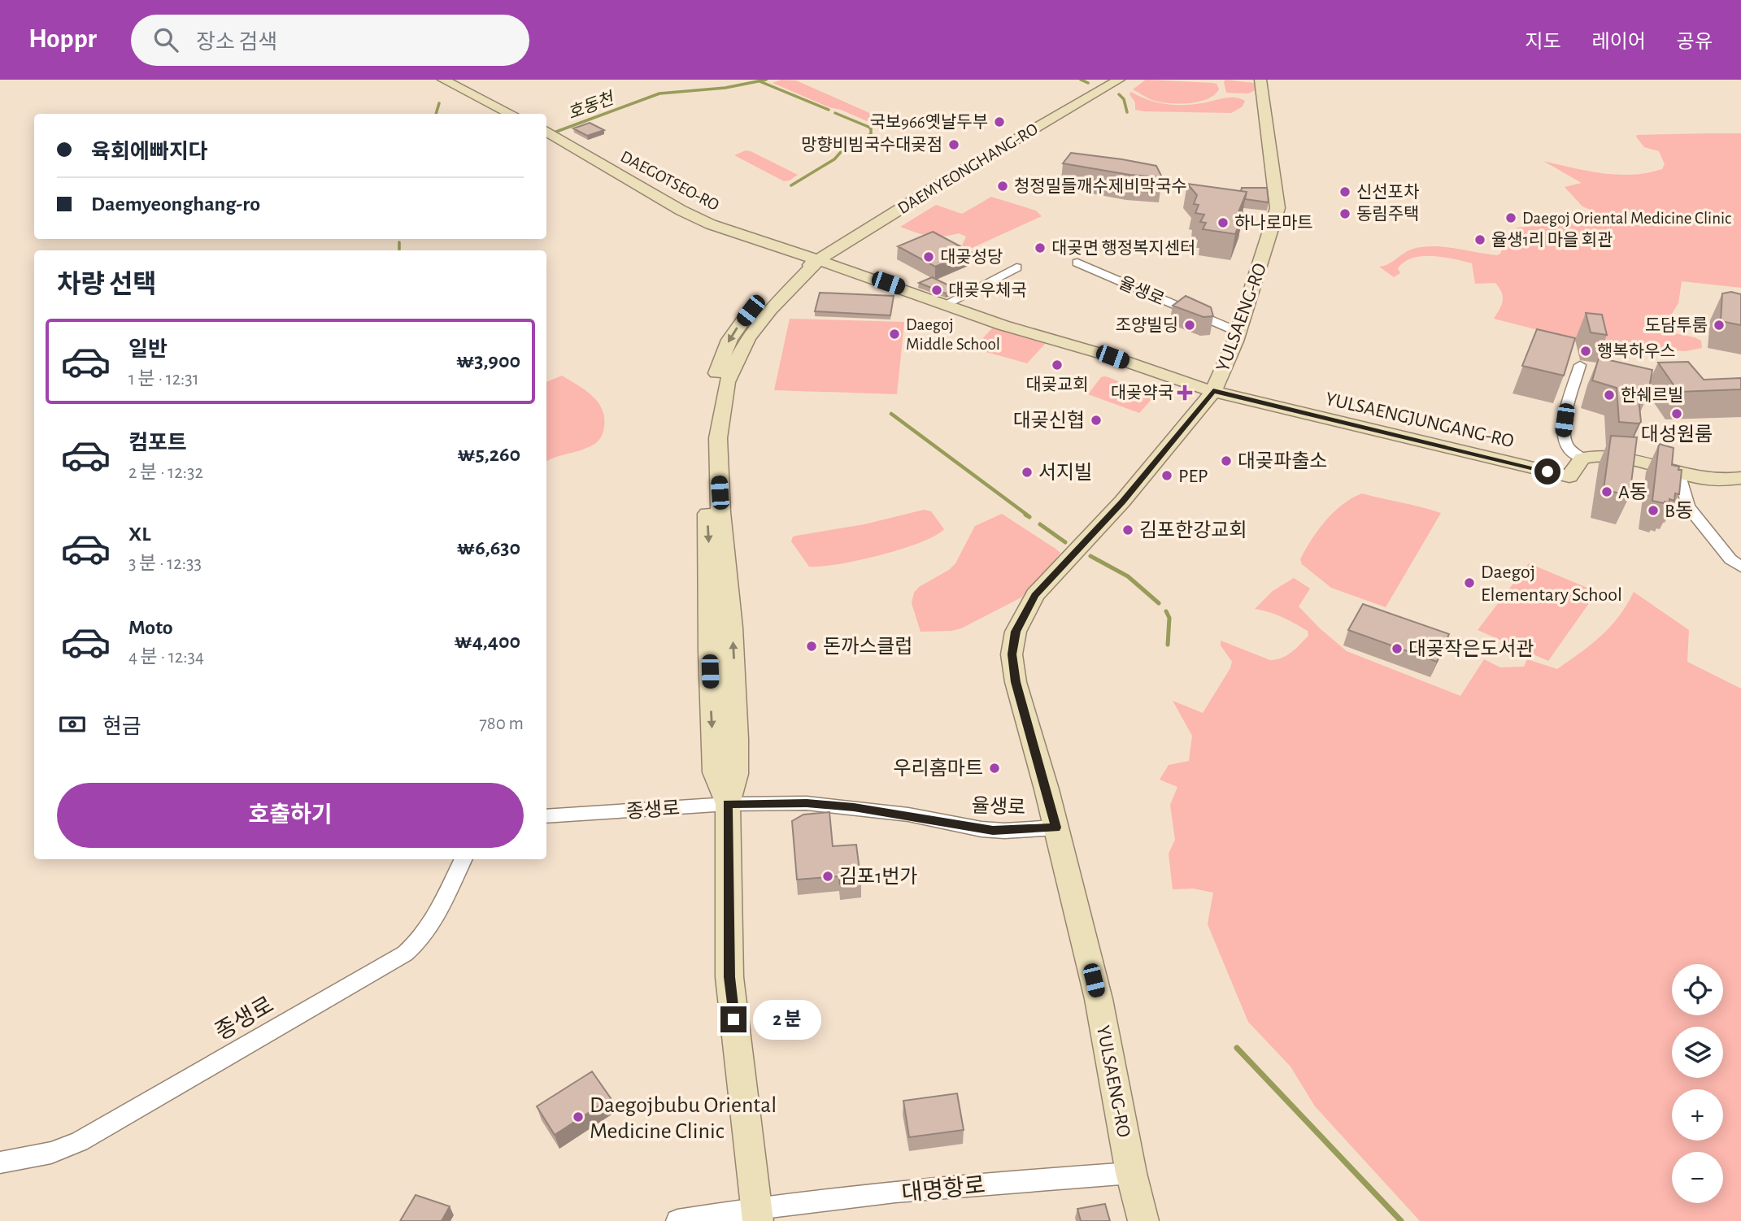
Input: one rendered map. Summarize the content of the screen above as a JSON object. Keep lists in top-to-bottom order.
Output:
{
  "streets": {
    "street": [
      "DAEMYEONGHANG-RO",
      "DAEGOTSEO-RO",
      "율생로",
      "YULSAENG-RO",
      "YULSAENGJUNGANG-RO",
      "종생로",
      "대명항로"
    ]
  },
  "crossings": [
    ["DAEMYEONGHANG-RO", "DAEGOTSEO-RO"],
    ["DAEMYEONGHANG-RO", "율생로"],
    ["DAEMYEONGHANG-RO", "종생로"],
    ["DAEMYEONGHANG-RO", "대명항로"],
    ["DAEGOTSEO-RO", "YULSAENG-RO"],
    ["DAEGOTSEO-RO", "YULSAENGJUNGANG-RO"],
    ["율생로", "YULSAENG-RO"],
    ["율생로", "종생로"],
    ["YULSAENG-RO", "YULSAENGJUNGANG-RO"],
    ["YULSAENG-RO", "대명항로"]
  ],
  "water": ["호동천"],
  "places": {
    "other": [
      "국보966옛날두부",
      "망향비빔국수대곶점",
      "청정밀들깨수제비막국수",
      "신선포차",
      "동림주택",
      "Daegoj Oriental Medicine Clinic",
      "하나로마트",
      "율생1리 마을 회관",
      "대곶면 행정복지센터",
      "대곶성당",
      "대곶우체국",
      "조양빌딩",
      "도담투룸",
      "Daegoj Middle School",
      "행복하우스",
      "대곶교회",
      "한쉐르빌",
      "대성원룸",
      "대곶신협",
      "대곶파출소",
      "서지빌",
      "PEP",
      "A동",
      "B동",
      "김포한강교회",
      "Daegoj Elementary School",
      "돈까스클럽",
      "대곶작은도서관",
      "우리홈마트",
      "김포1번가",
      "Daegojbubu Oriental Medicine Clinic"
    ],
    "health": ["대곶약국"]
  },
  "page": {
    "header": "Hoppr",
    "search": "장소 검색",
    "nav": ["지도", "레이어", "공유"],
    "banner": ["육회에빠지다", "Daemyeonghang-ro"],
    "heading": "차량 선택",
    "list": [
      {
        "name": "일반",
        "note": "1 분 · 12:31",
        "value": "₩3,900"
      },
      {
        "name": "컴포트",
        "note": "2 분 · 12:32",
        "value": "₩5,260"
      },
      {
        "name": "XL",
        "note": "3 분 · 12:33",
        "value": "₩6,630"
      },
      {
        "name": "Moto",
        "note": "4 분 · 12:34",
        "value": "₩4,400"
      }
    ],
    "pay": ["현금", "780 m"],
    "buttons": "호출하기",
    "map_buttons": ["+", "−"],
    "bubble": "2 분"
  }
}
